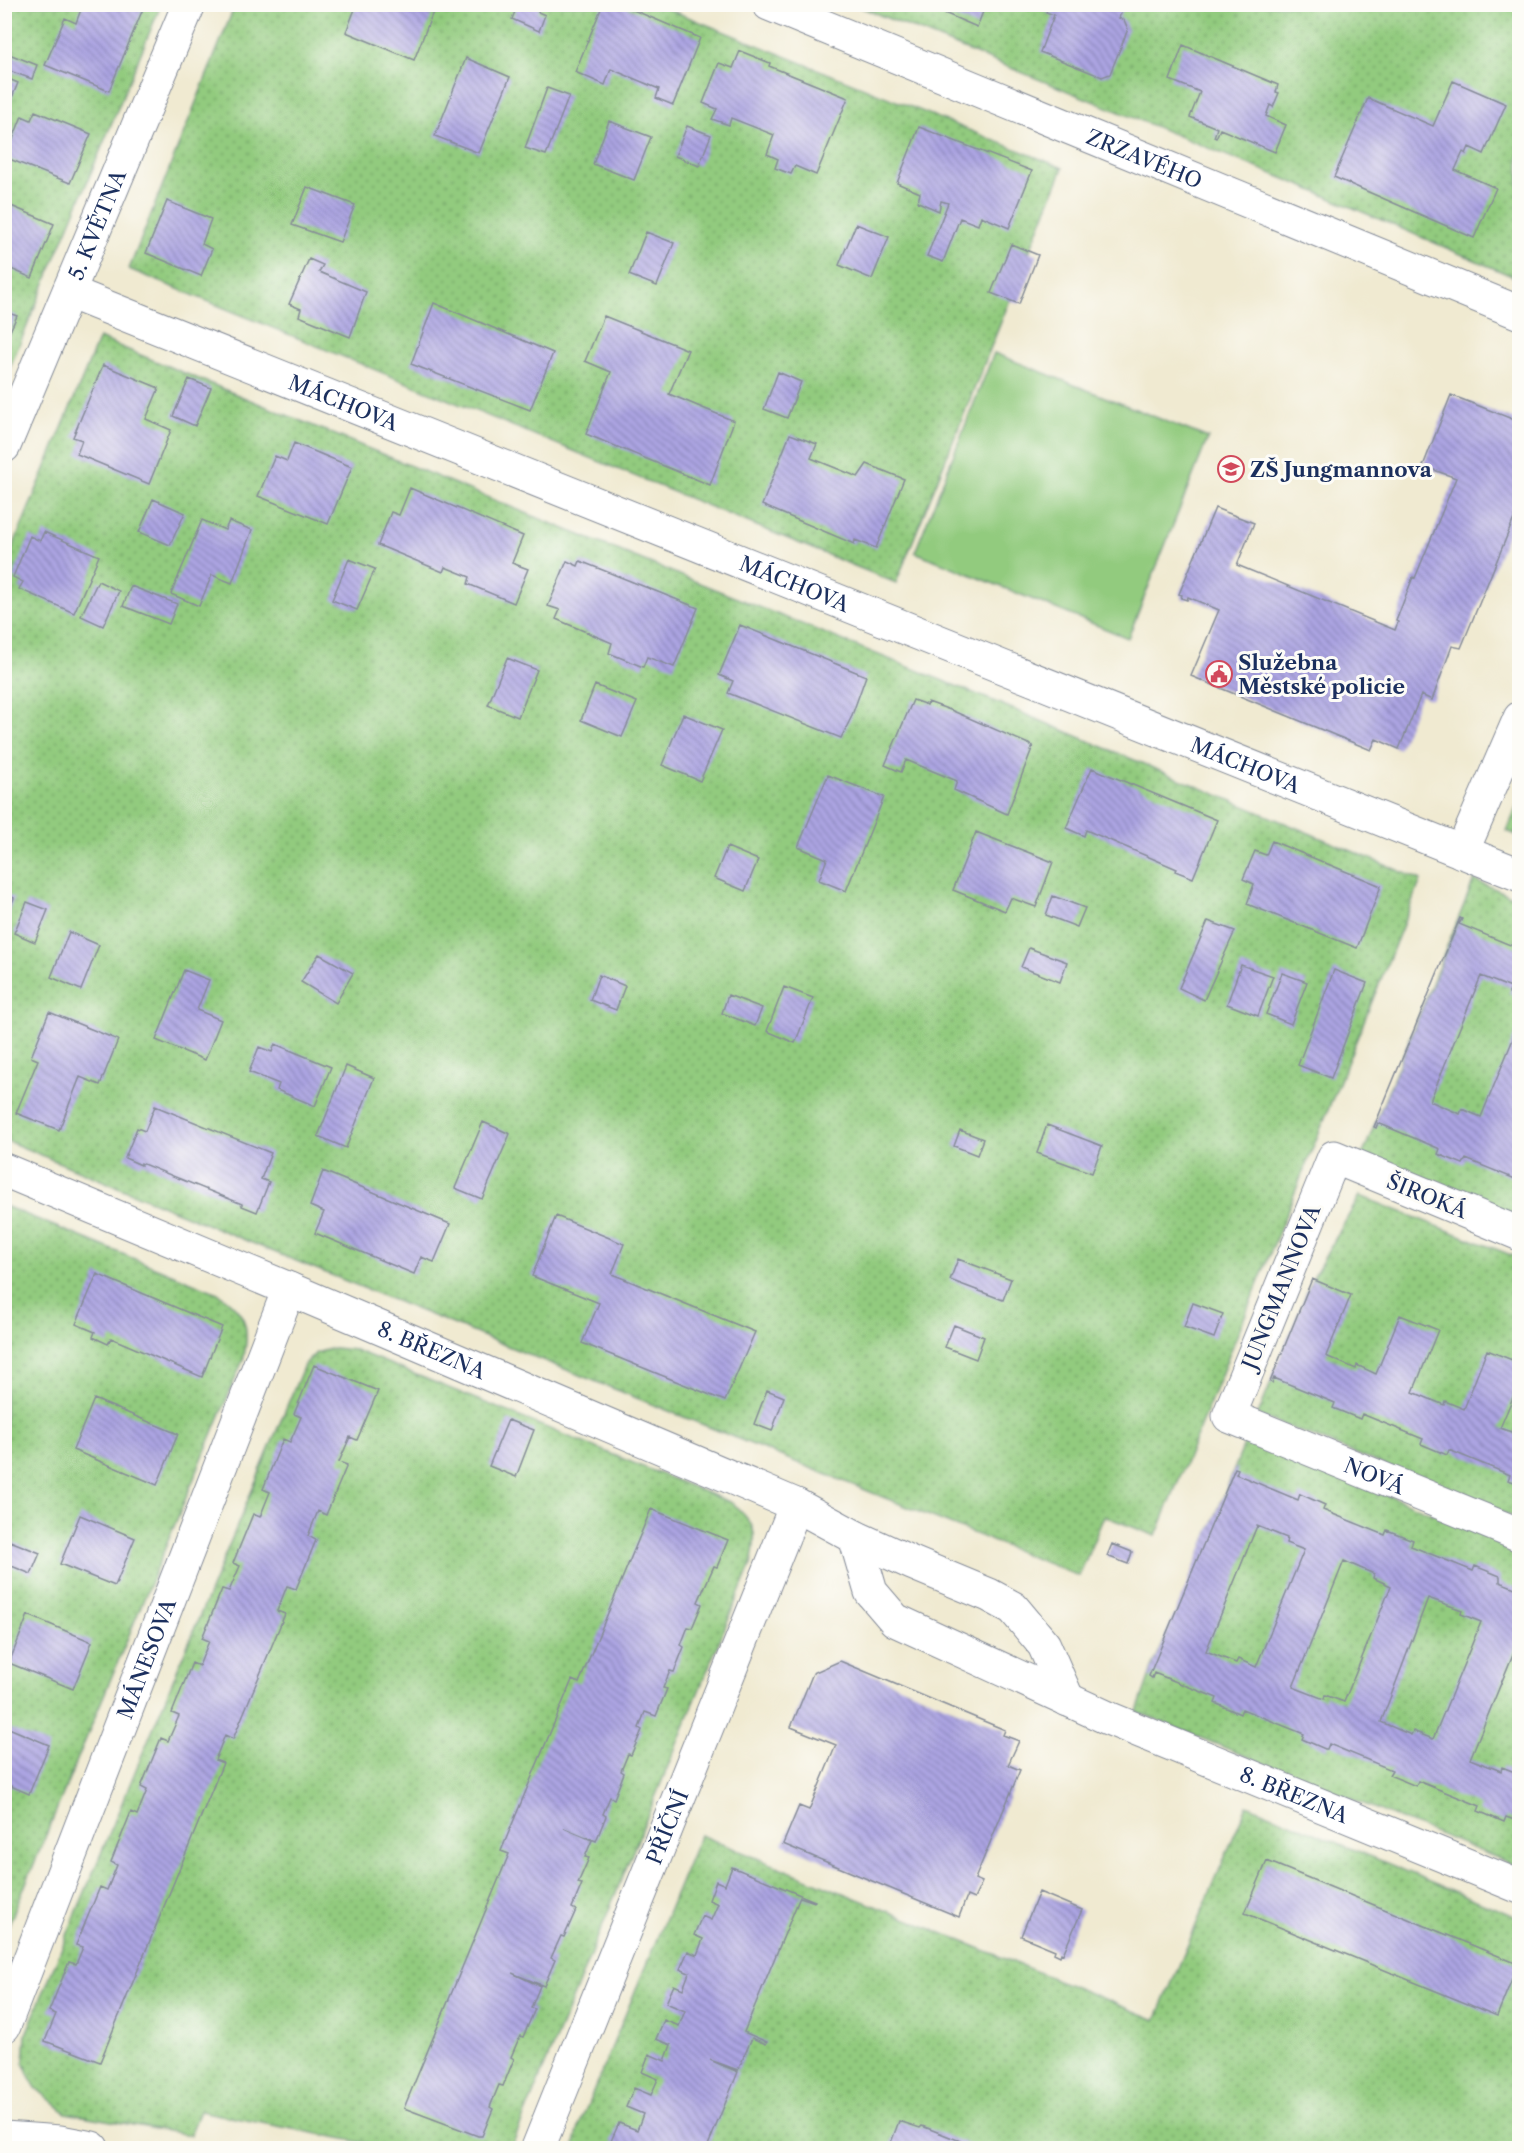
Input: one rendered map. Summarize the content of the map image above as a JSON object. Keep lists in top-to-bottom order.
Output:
{
  "streets": {
    "street": [
      "ZRZAVÉHO",
      "5. KVĚTNA",
      "MÁCHOVA",
      "ŠIROKÁ",
      "JUNGMANNOVA",
      "8. BŘEZNA",
      "NOVÁ",
      "MÁNESOVA",
      "PŘÍČNÍ"
    ]
  },
  "crossings": [
    ["5. KVĚTNA", "MÁCHOVA"],
    ["ŠIROKÁ", "JUNGMANNOVA"],
    ["JUNGMANNOVA", "NOVÁ"],
    ["8. BŘEZNA", "MÁNESOVA"],
    ["8. BŘEZNA", "PŘÍČNÍ"]
  ],
  "places": {
    "school or university": ["ZŠ Jungmannova"],
    "public building": ["Služebna Městské policie"]
  }
}
